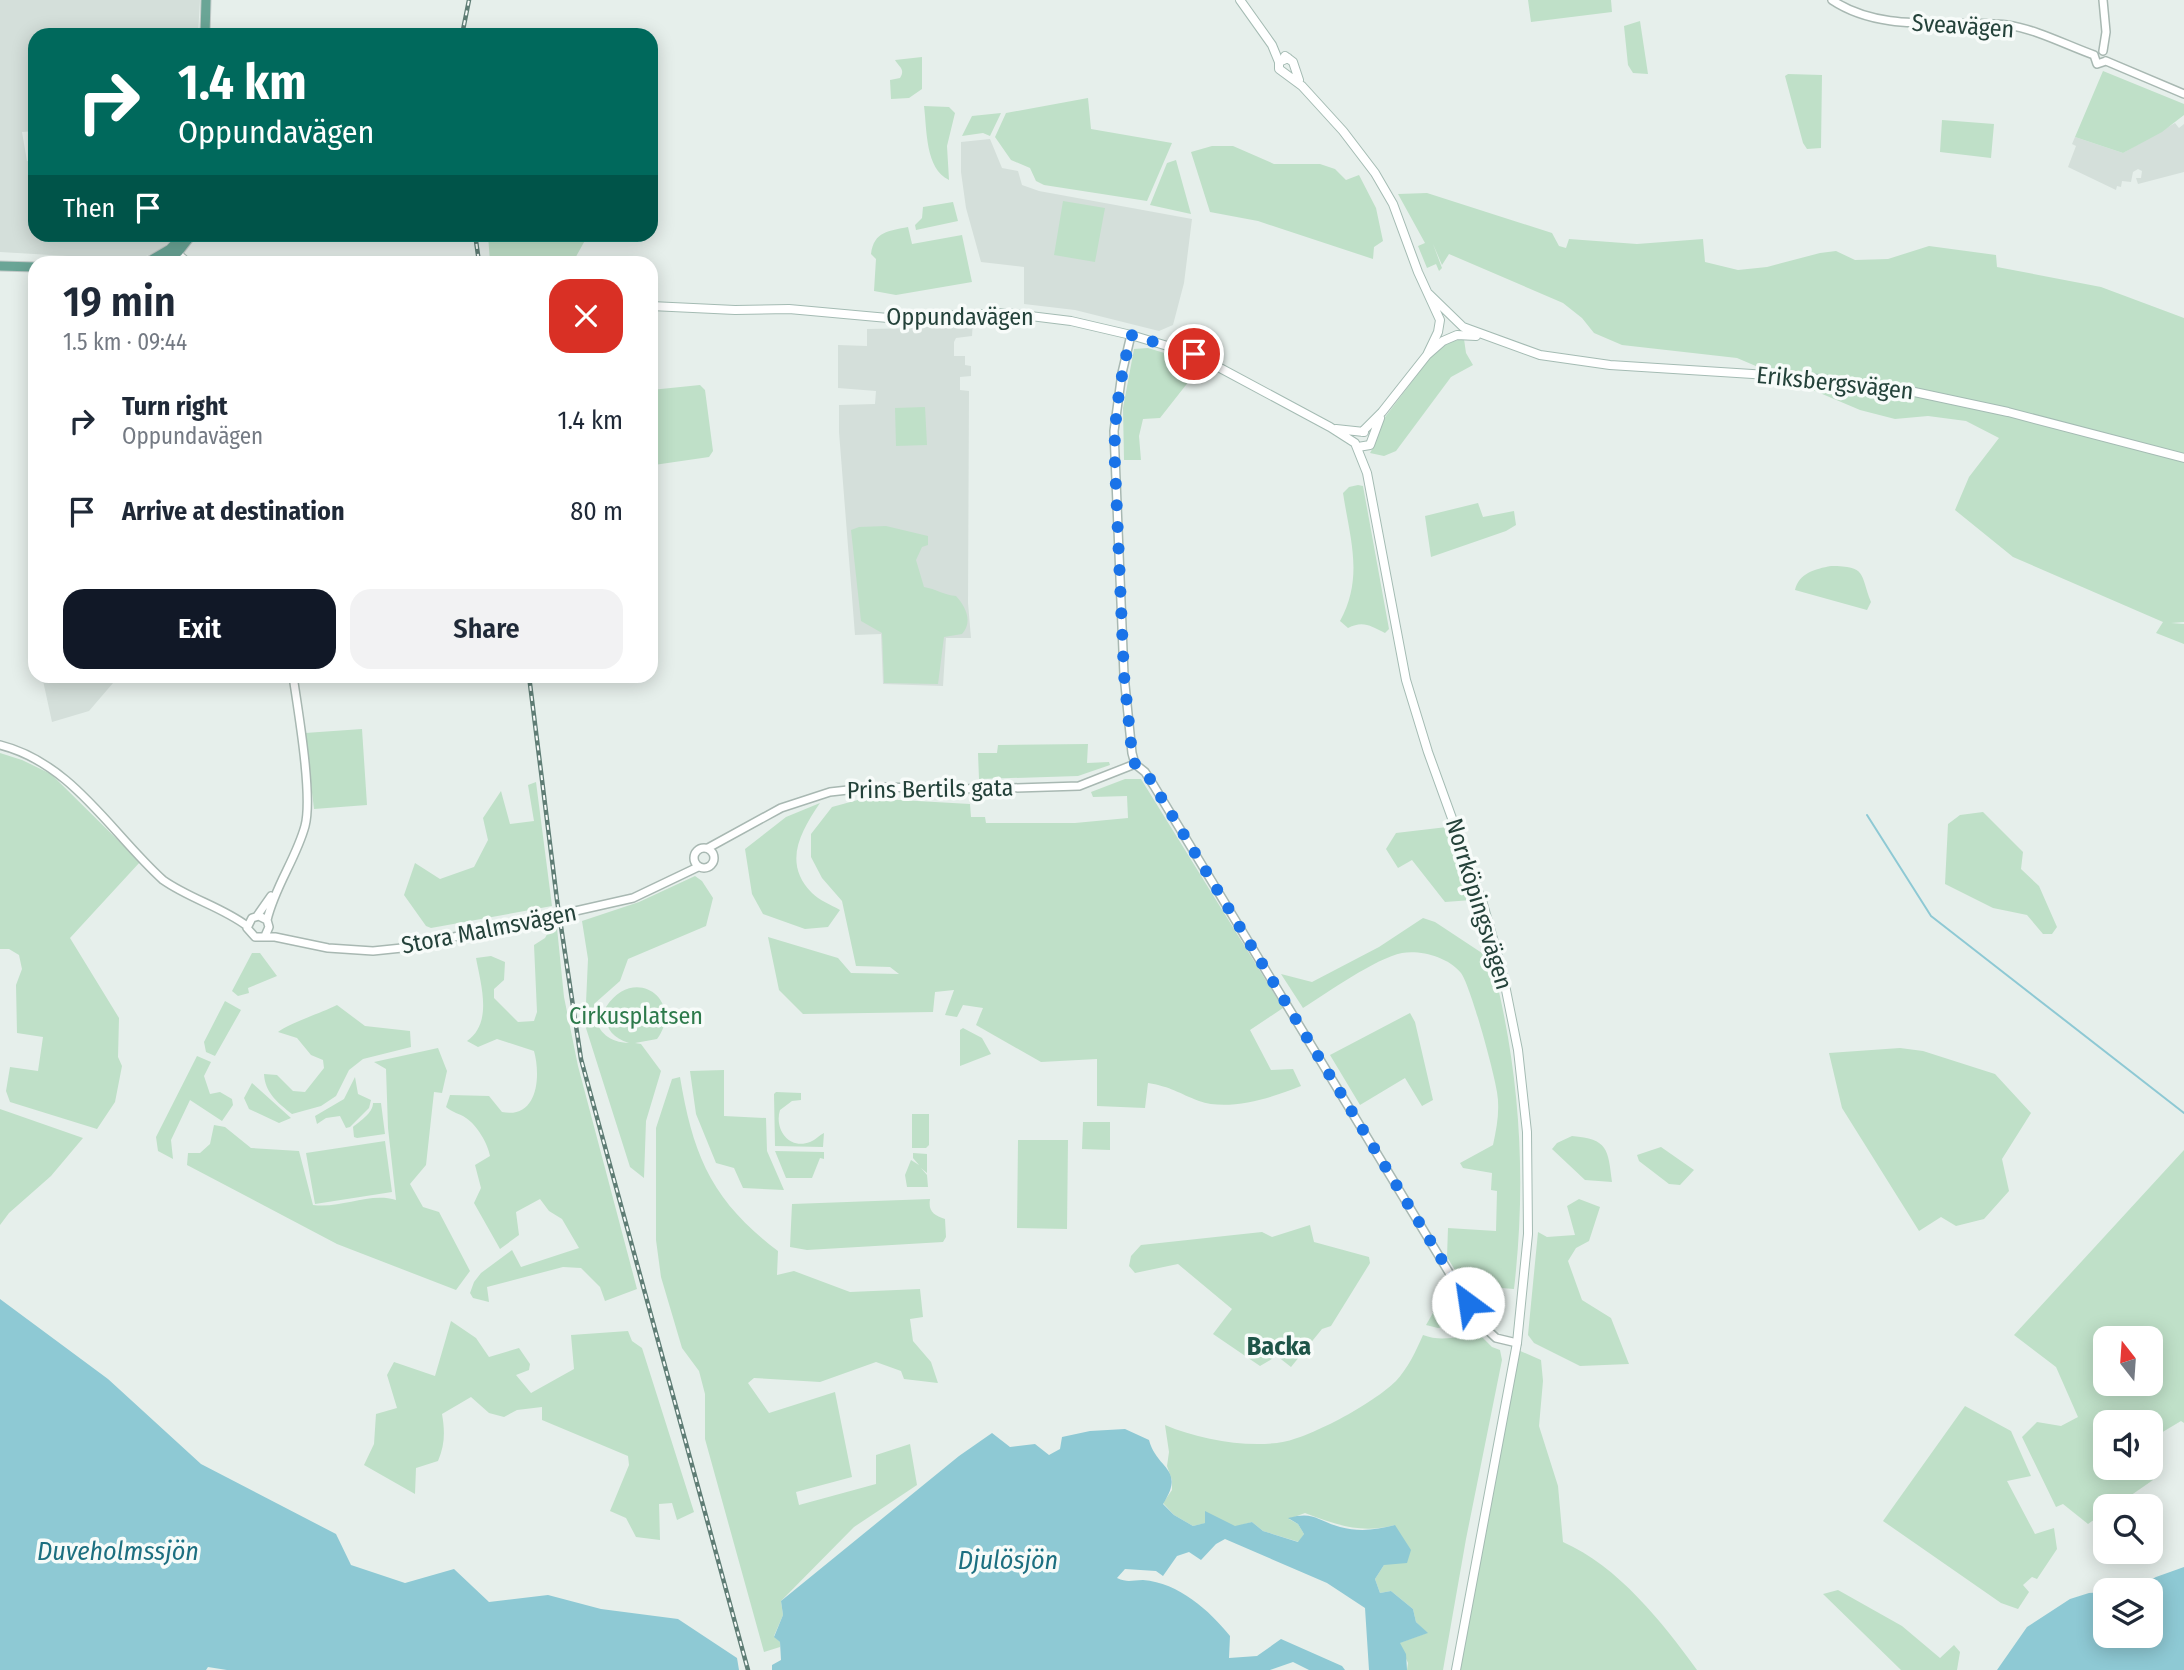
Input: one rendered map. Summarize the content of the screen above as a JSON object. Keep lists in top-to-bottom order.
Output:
{
  "streets": {
    "main road": ["Oppundavägen", "Eriksbergsvägen", "Norrköpingsvägen"],
    "street": ["Sveavägen", "Prins Bertils gata", "Stora Malmsvägen"]
  },
  "crossings": [
    ["Oppundavägen", "Norrköpingsvägen"],
    ["Prins Bertils gata", "Stora Malmsvägen"]
  ],
  "districts": ["Backa"],
  "water": ["Duveholmssjön", "Djulösjön"],
  "parks": ["Cirkusplatsen"],
  "north": "top",
  "page": {
    "turn": ["1.4 km", "Oppundavägen"],
    "then": "Then",
    "heading": ["19 min", "1.5 km · 09:44"],
    "list": [
      {
        "name": "Turn right",
        "note": "Oppundavägen",
        "value": "1.4 km"
      },
      {
        "name": "Arrive at destination",
        "value": "80 m"
      }
    ],
    "buttons": ["Exit", "Share"]
  }
}
